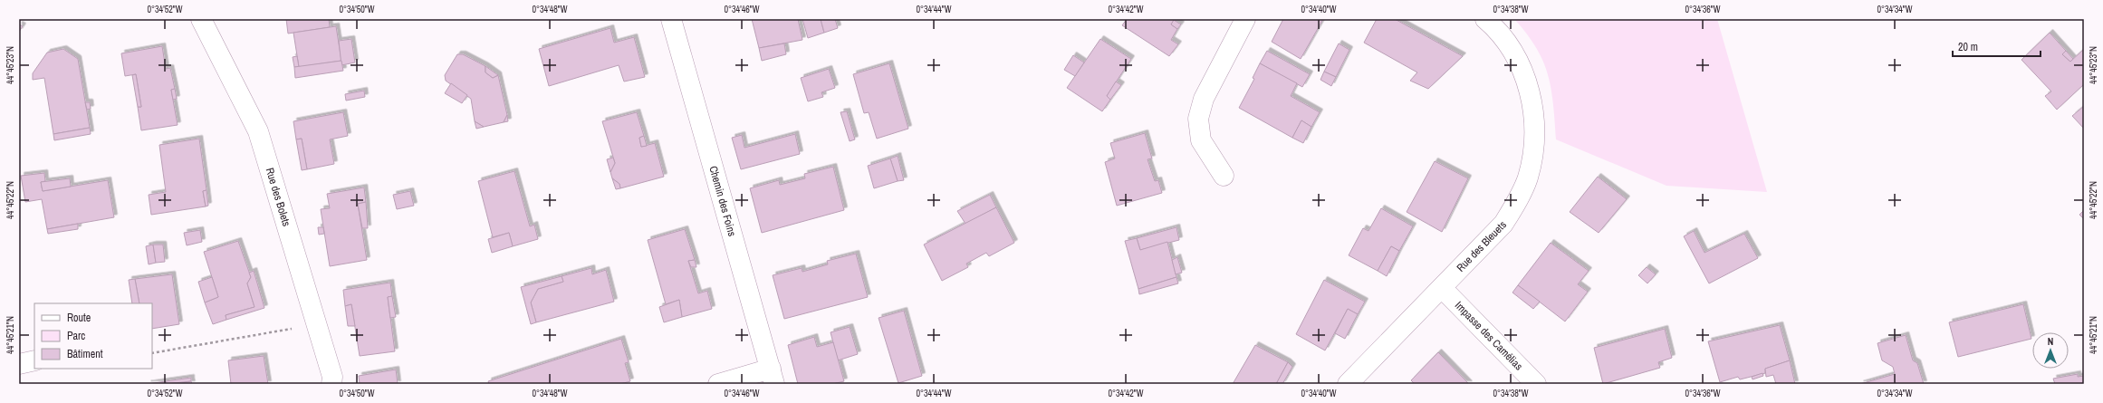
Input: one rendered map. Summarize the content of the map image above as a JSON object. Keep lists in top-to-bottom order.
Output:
{
  "streets": {
    "street": [
      "Rue des Bolets",
      "Chemin des Foins",
      "Rue des Bleuets",
      "Impasse des Camélias"
    ]
  },
  "crossings": [
    ["Rue des Bleuets", "Impasse des Camélias"]
  ],
  "legend": ["Route", "Parc", "Bâtiment"],
  "scale_bar": "20 m",
  "north": "top",
  "coordinates": [
    "0°34'52\"W",
    "0°34'50\"W",
    "0°34'48\"W",
    "0°34'46\"W",
    "0°34'44\"W",
    "0°34'42\"W",
    "0°34'40\"W",
    "0°34'38\"W",
    "0°34'36\"W",
    "0°34'34\"W",
    "44°45'23\"N",
    "44°45'22\"N",
    "44°45'21\"N"
  ]
}
